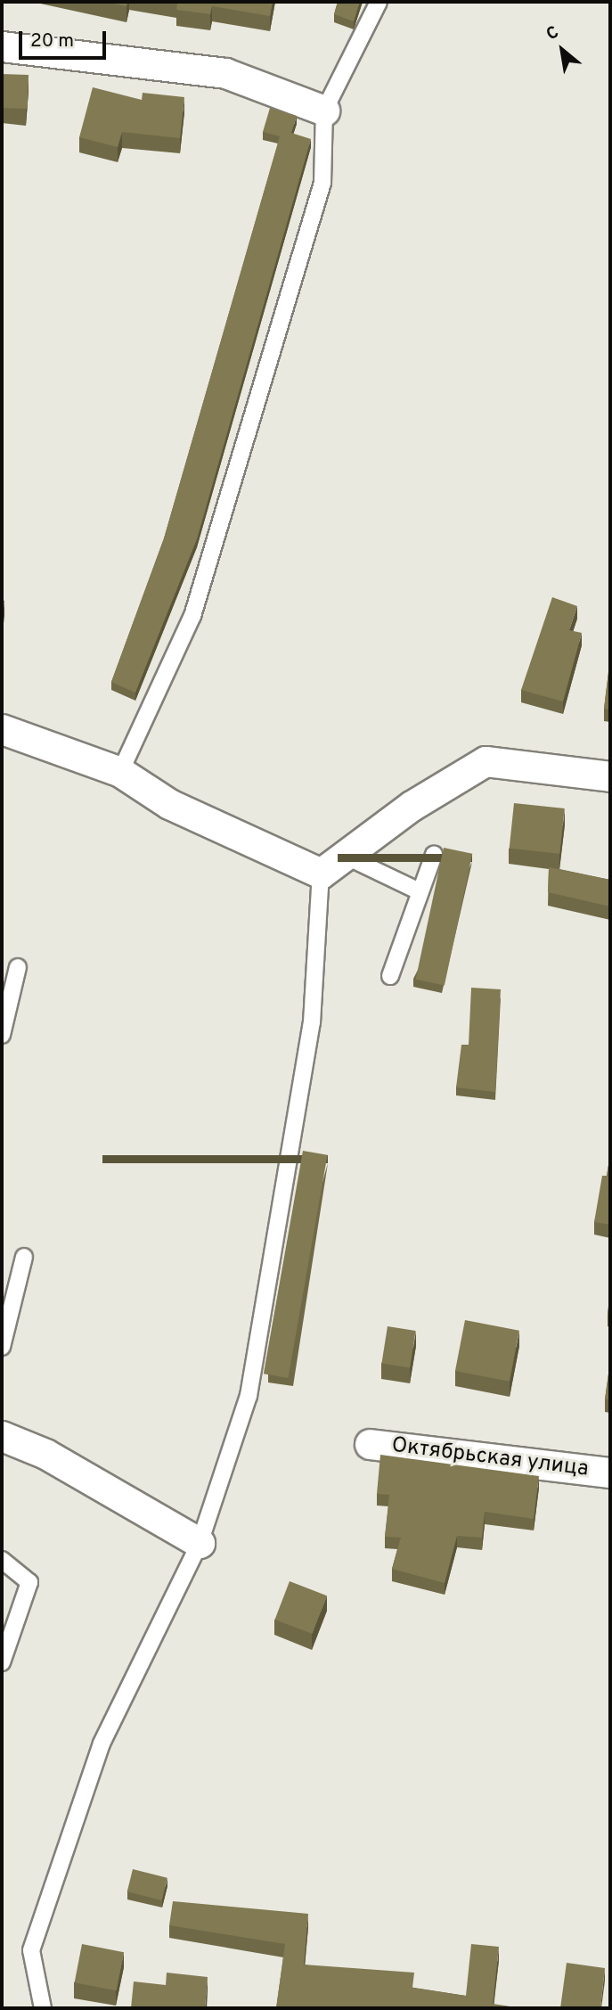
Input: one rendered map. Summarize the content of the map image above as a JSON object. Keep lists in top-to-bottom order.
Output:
{
  "streets": {
    "street": ["Октябрьская улица"]
  },
  "scale_bar": "20 m",
  "north": "top left"
}
